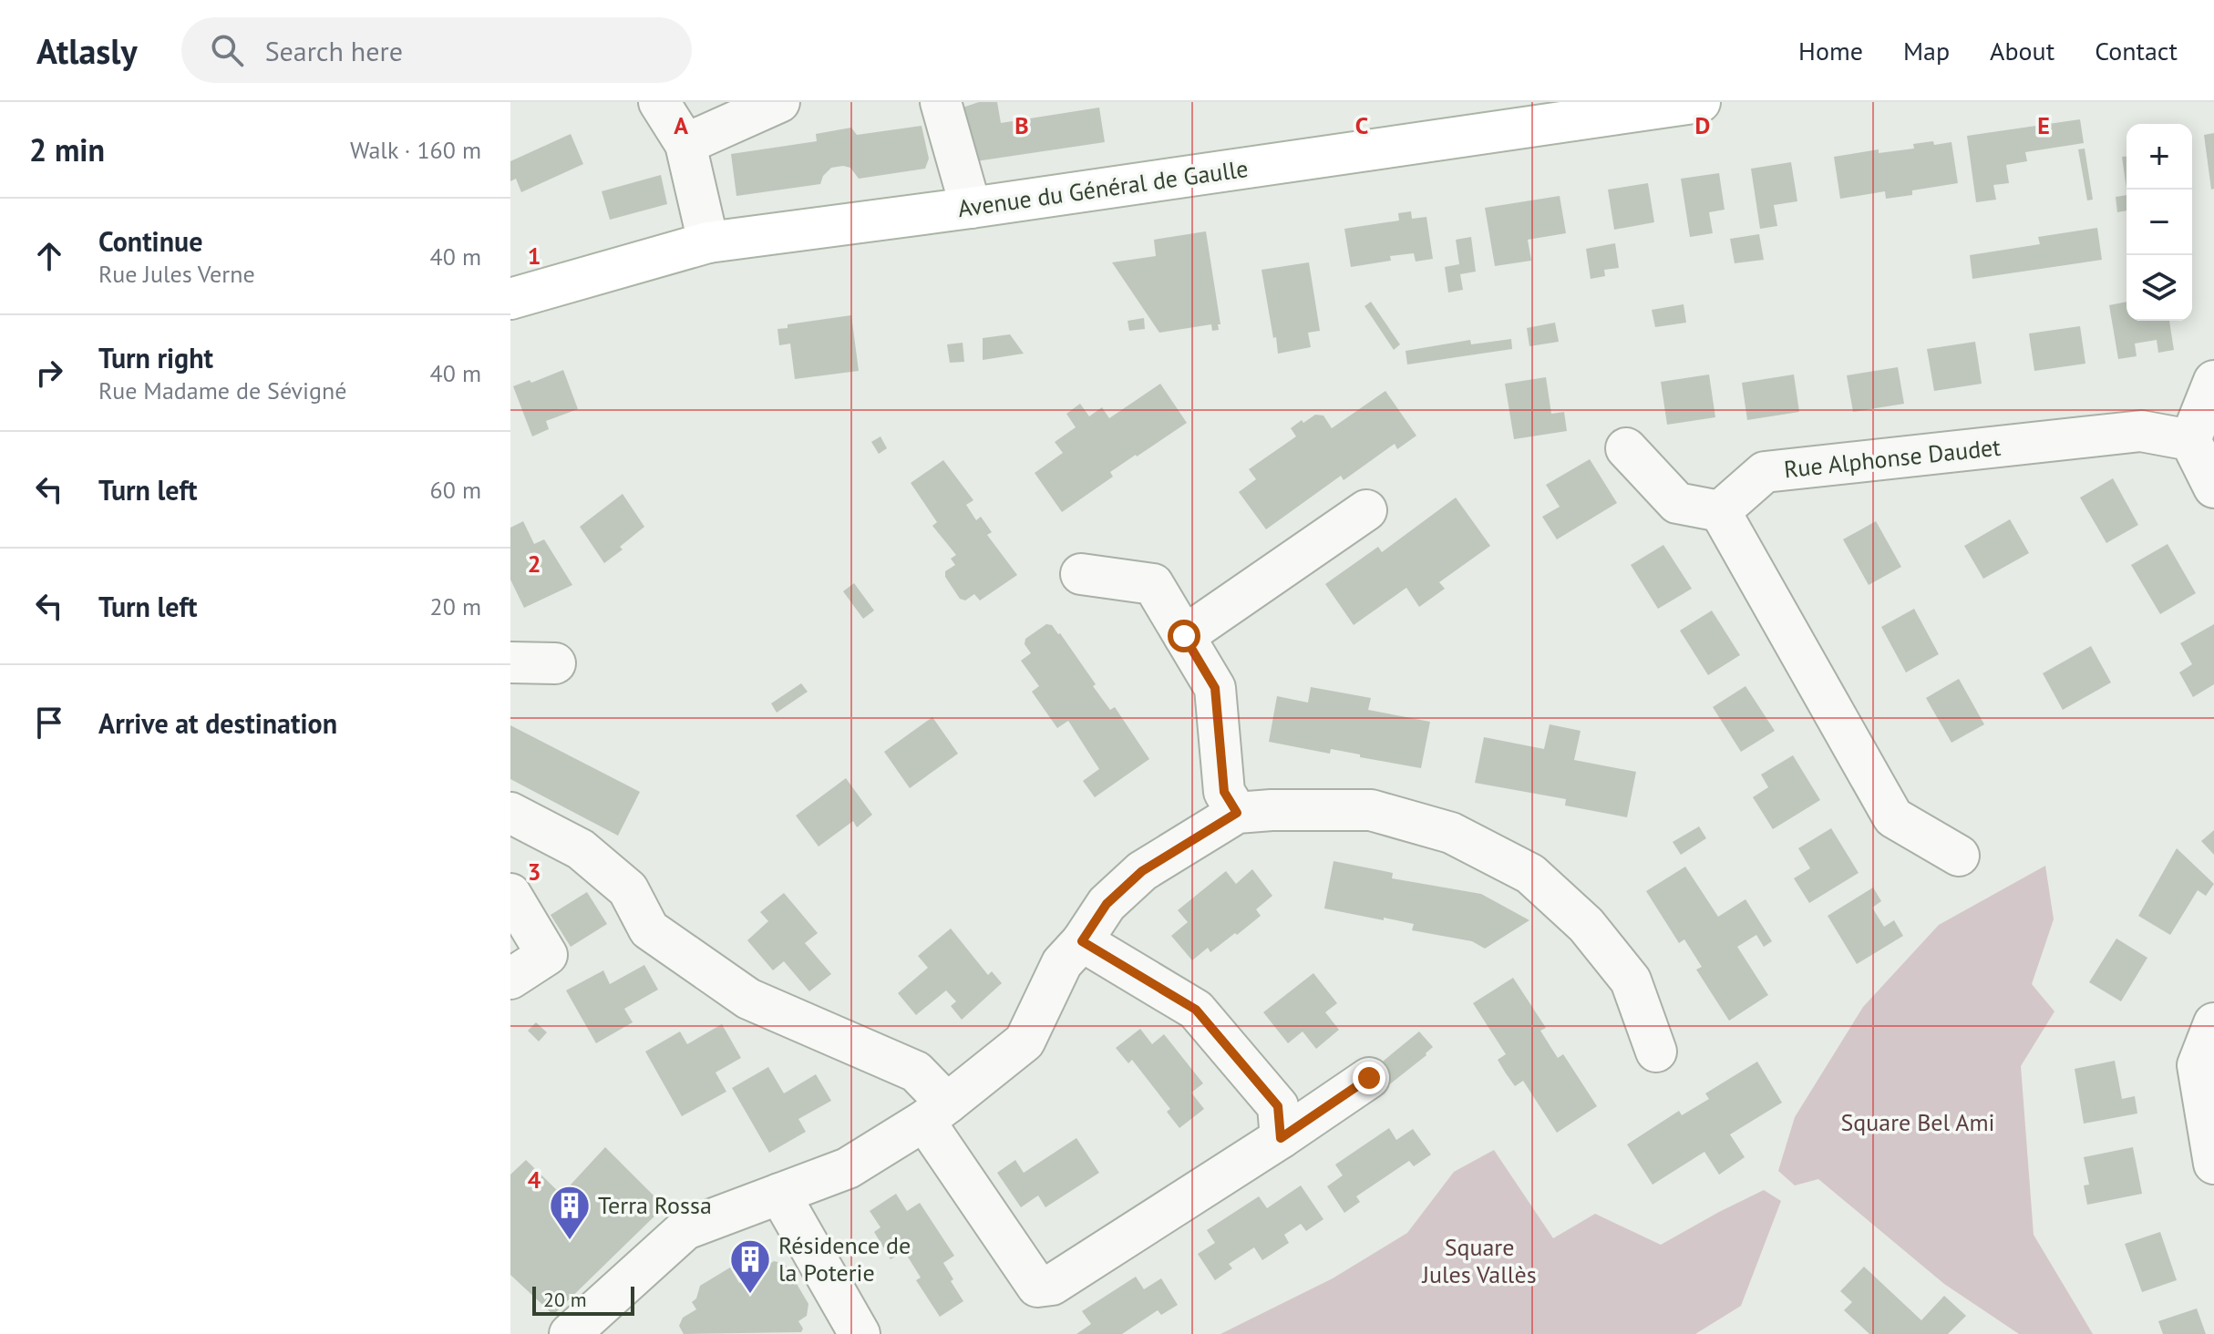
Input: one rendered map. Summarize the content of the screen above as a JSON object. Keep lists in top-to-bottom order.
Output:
{
  "streets": {
    "main road": ["Avenue du Général de Gaulle"],
    "street": ["Rue Alphonse Daudet"]
  },
  "parks": ["Square Bel Ami", "Square Jules Vallès"],
  "places": {
    "building": ["Terra Rossa", "Résidence de la Poterie"]
  },
  "scale_bar": "20 m",
  "page": {
    "header": "Atlasly",
    "search": "Search here",
    "nav": [
      "Home",
      "Map",
      "About",
      "Contact"
    ],
    "heading": ["2 min", "Walk · 160 m"],
    "map_buttons": ["+", "−"],
    "list": [
      ["Continue", "Rue Jules Verne", "40 m"],
      ["Turn right", "Rue Madame de Sévigné", "40 m"],
      ["Turn left", "60 m"],
      ["Turn left", "20 m"],
      "Arrive at destination"
    ],
    "scale": "20 m"
  },
  "grid": {
    "columns": [
      "A",
      "B",
      "C",
      "D",
      "E"
    ],
    "rows": [
      "1",
      "2",
      "3",
      "4"
    ]
  }
}
